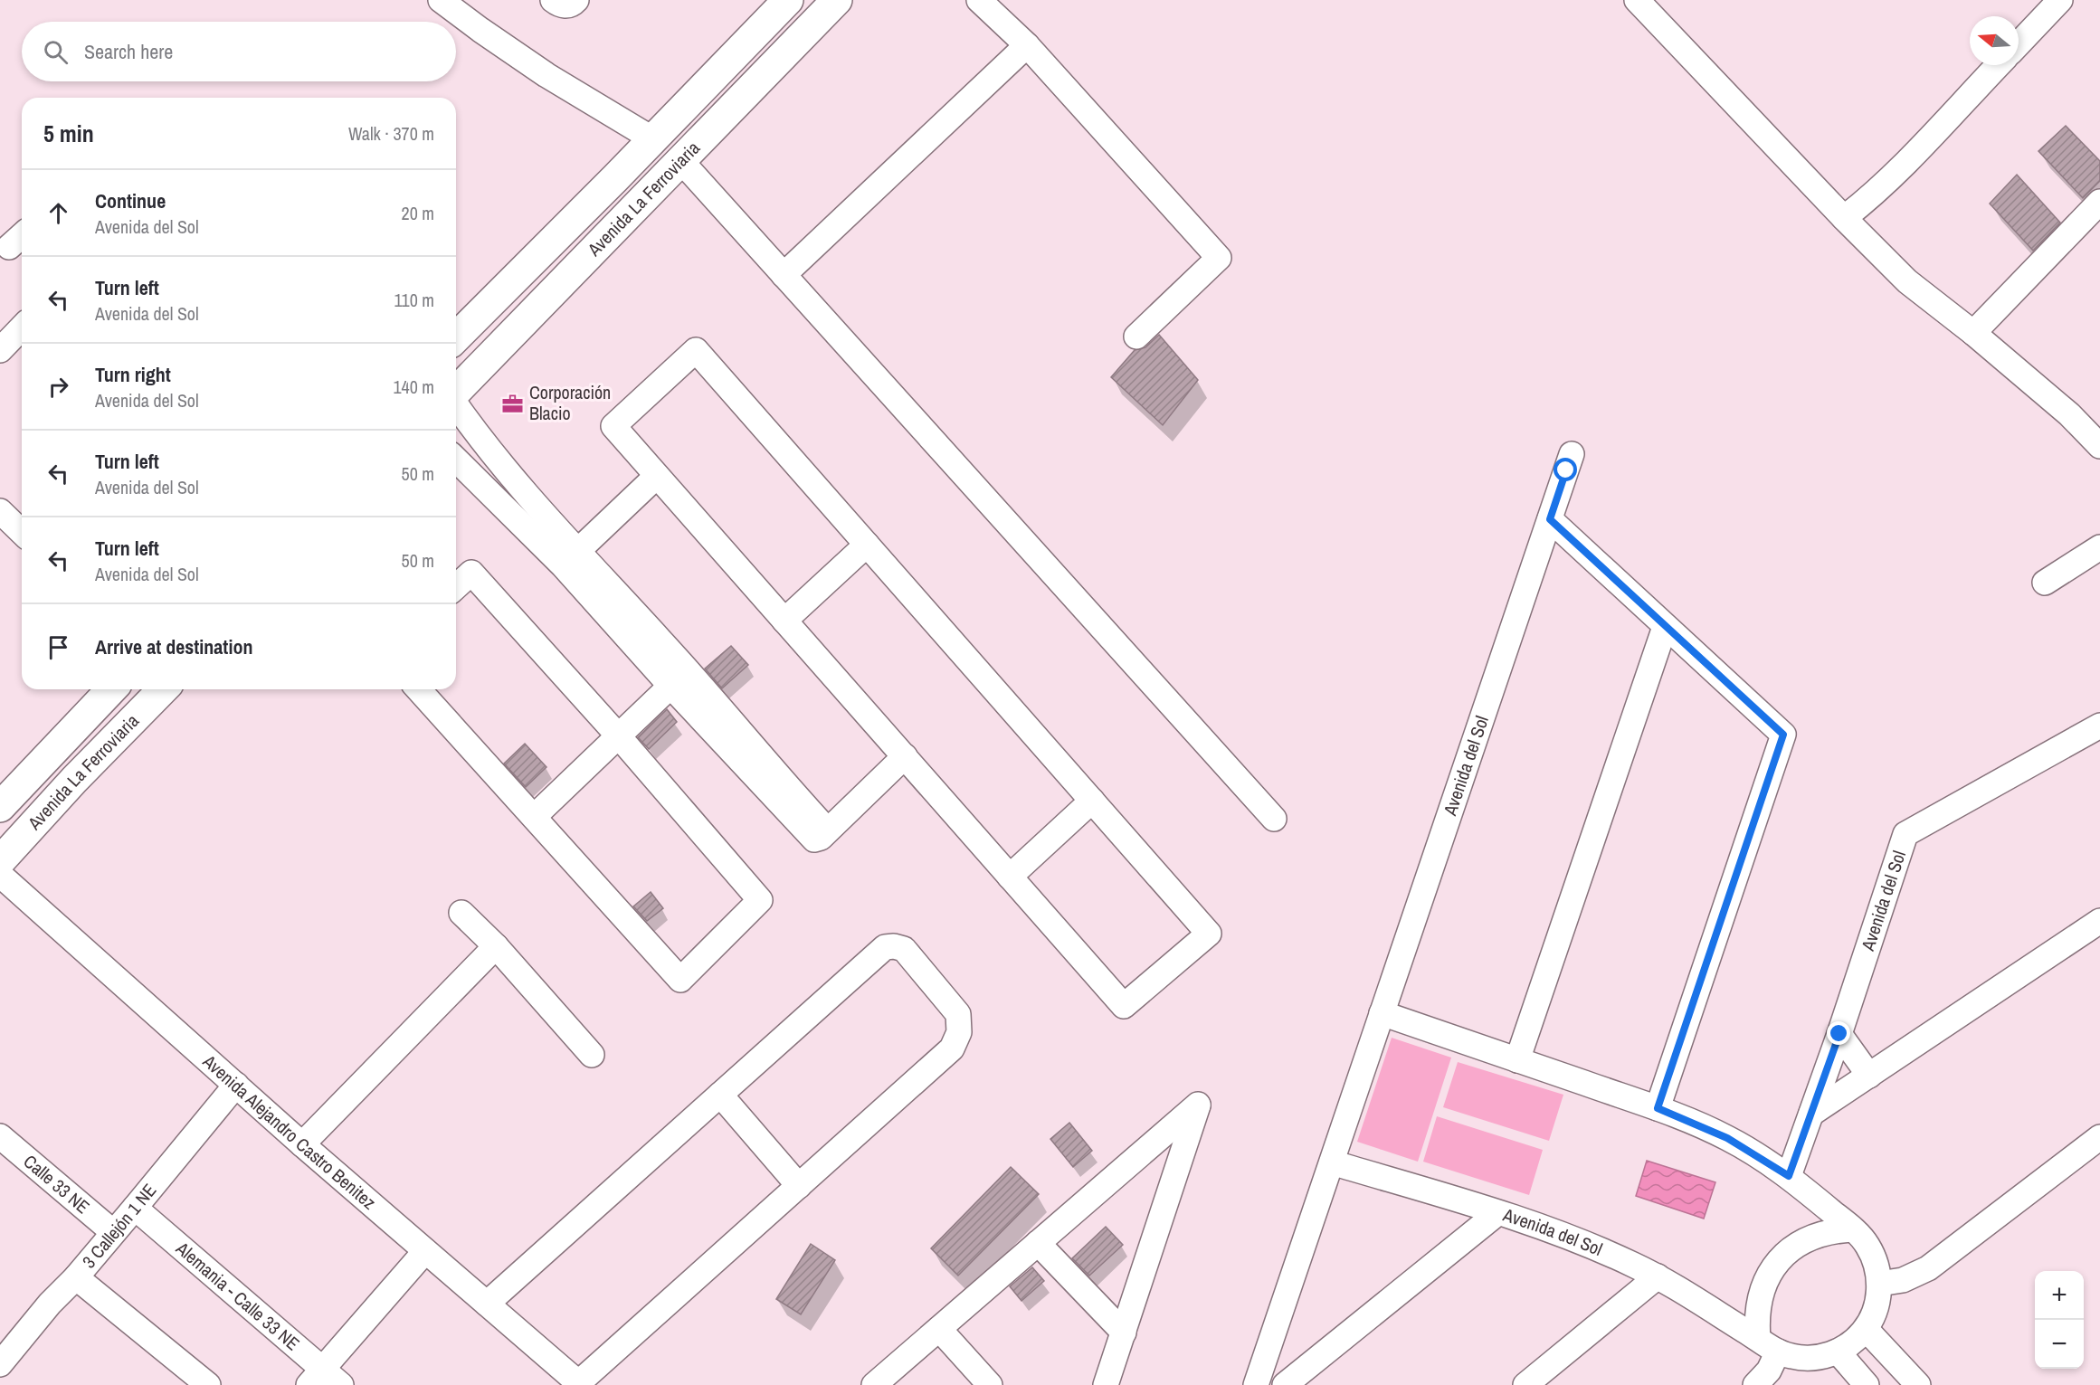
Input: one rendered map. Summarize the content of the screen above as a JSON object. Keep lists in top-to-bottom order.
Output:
{
  "streets": {
    "main road": ["Avenida La Ferroviaria"],
    "street": [
      "Avenida del Sol",
      "Avenida Alejandro Castro Benitez",
      "Calle 33 NE",
      "3 Callejón 1 NE",
      "Alemania - Calle 33 NE"
    ]
  },
  "crossings": [
    ["Avenida Alejandro Castro Benitez", "3 Callejón 1 NE"],
    ["Calle 33 NE", "3 Callejón 1 NE"],
    ["3 Callejón 1 NE", "Alemania - Calle 33 NE"]
  ],
  "places": {
    "office": ["Corporación Blacio"]
  },
  "north": "left",
  "page": {
    "search": "Search here",
    "heading": ["5 min", "Walk · 370 m"],
    "list": [
      ["Continue", "Avenida del Sol", "20 m"],
      ["Turn left", "Avenida del Sol", "110 m"],
      ["Turn right", "Avenida del Sol", "140 m"],
      ["Turn left", "Avenida del Sol", "50 m"],
      ["Turn left", "Avenida del Sol", "50 m"],
      "Arrive at destination"
    ],
    "map_buttons": ["+", "−"]
  }
}
